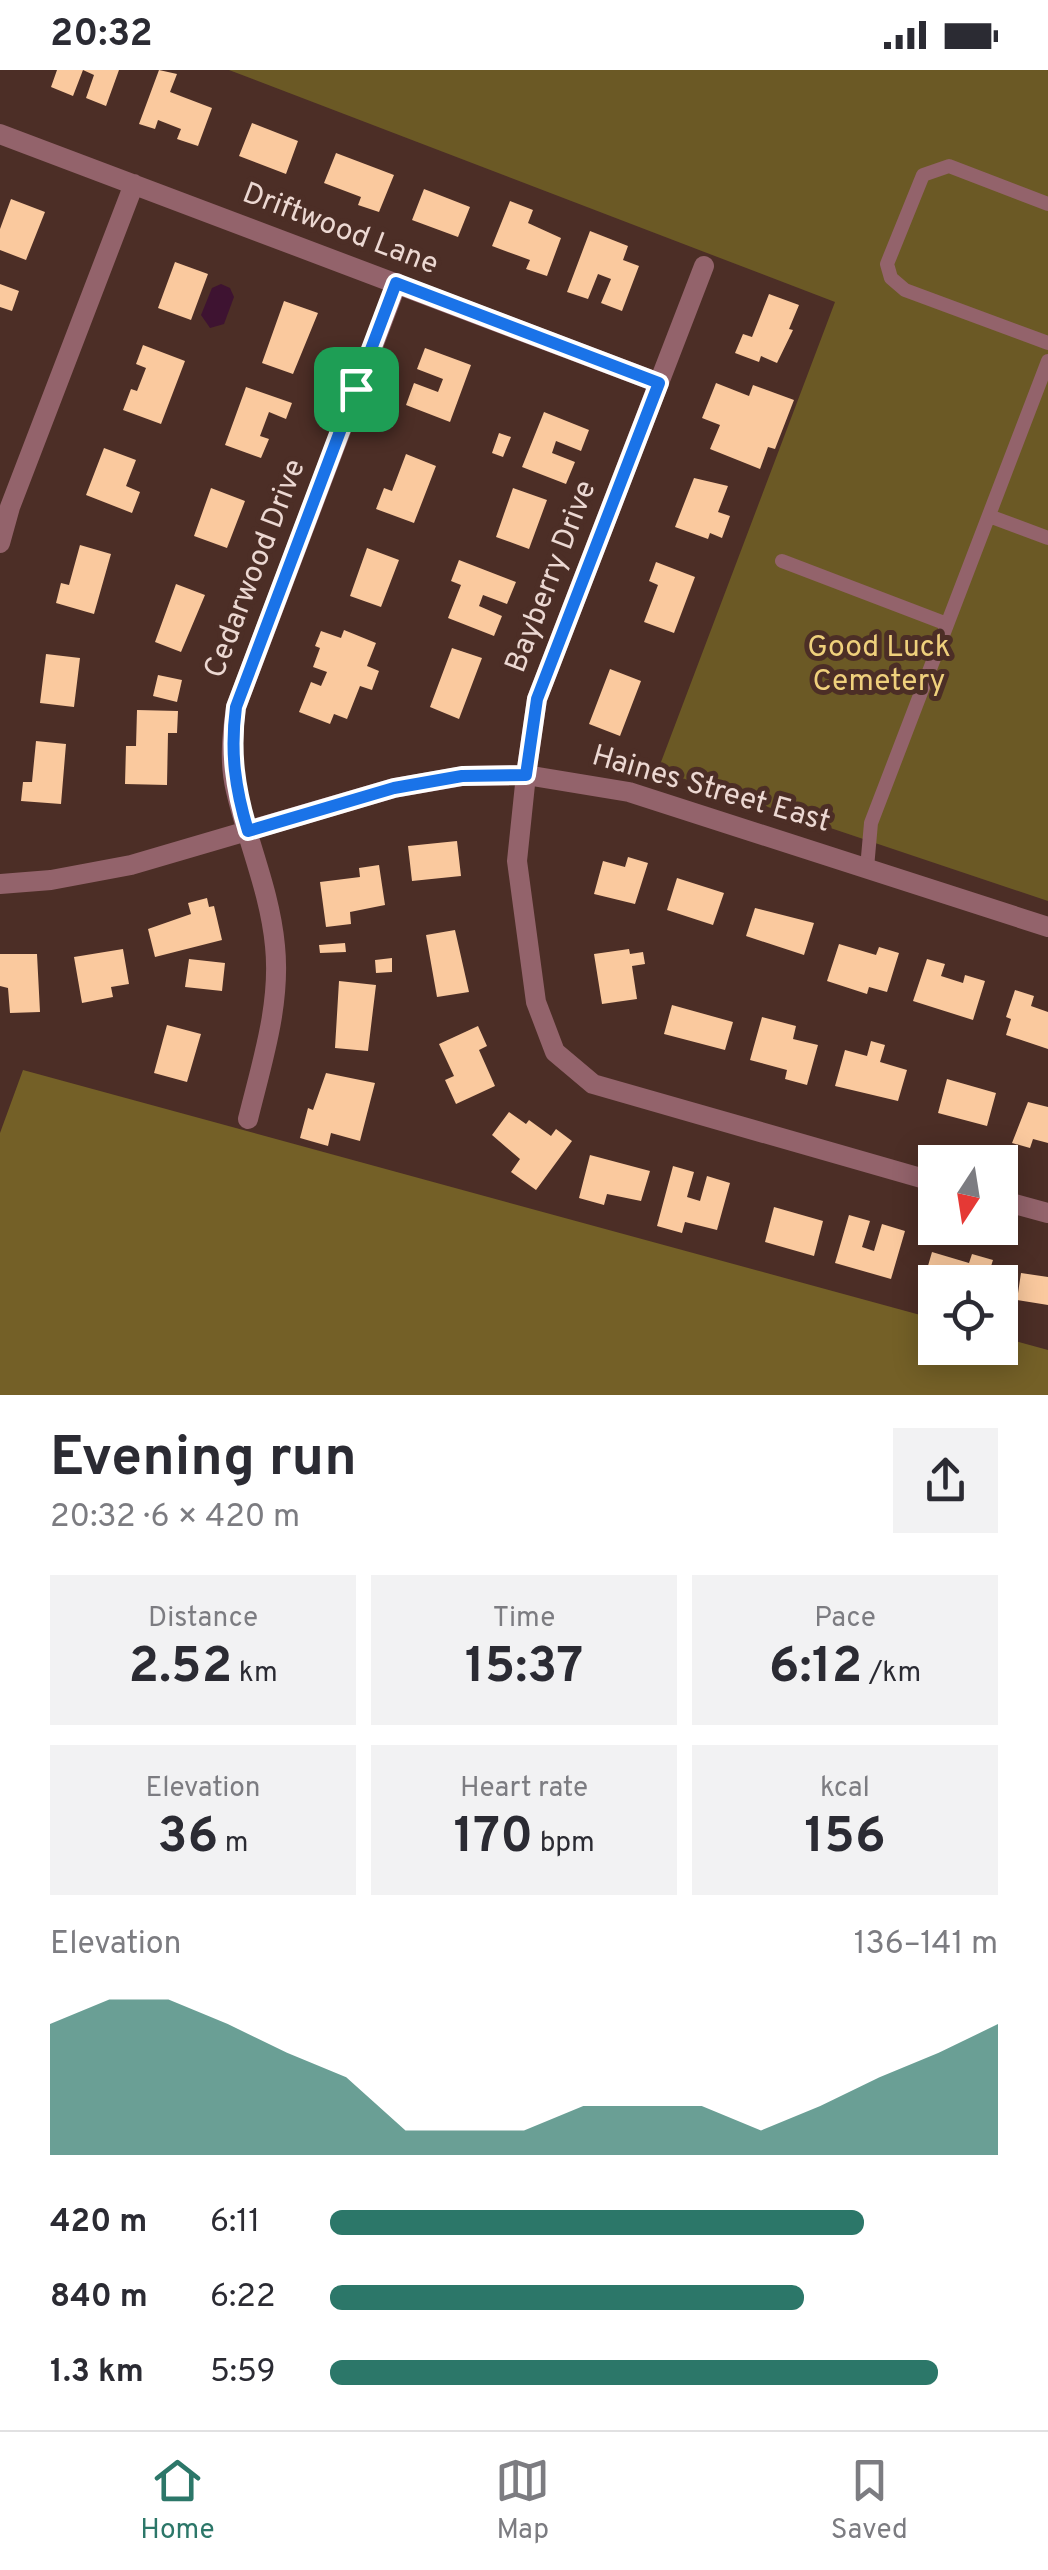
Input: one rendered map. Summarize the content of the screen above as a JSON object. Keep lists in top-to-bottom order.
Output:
{
  "streets": {
    "street": [
      "Driftwood Lane",
      "Cedarwood Drive",
      "Bayberry Drive",
      "Haines Street East"
    ]
  },
  "crossings": [
    ["Driftwood Lane", "Cedarwood Drive"],
    ["Driftwood Lane", "Bayberry Drive"],
    ["Cedarwood Drive", "Haines Street East"],
    ["Bayberry Drive", "Haines Street East"]
  ],
  "parks": ["Good Luck Cemetery"],
  "north": "bottom",
  "page": {
    "status": "20:32",
    "heading": ["Evening run", "20:32 · 6 × 420 m"],
    "stats": [
      ["Distance", "2.52 km"],
      ["Time", "15:37"],
      ["Pace", "6:12 /km"],
      ["Elevation", "36 m"],
      ["Heart rate", "170 bpm"],
      ["kcal", "156"]
    ],
    "chart": ["Elevation", "136–141 m"],
    "list": [
      {
        "name": "420 m",
        "note": "6:11"
      },
      {
        "name": "840 m",
        "note": "6:22"
      },
      {
        "name": "1.3 km",
        "note": "5:59"
      }
    ],
    "tabs": ["Home", "Map", "Saved"]
  }
}
